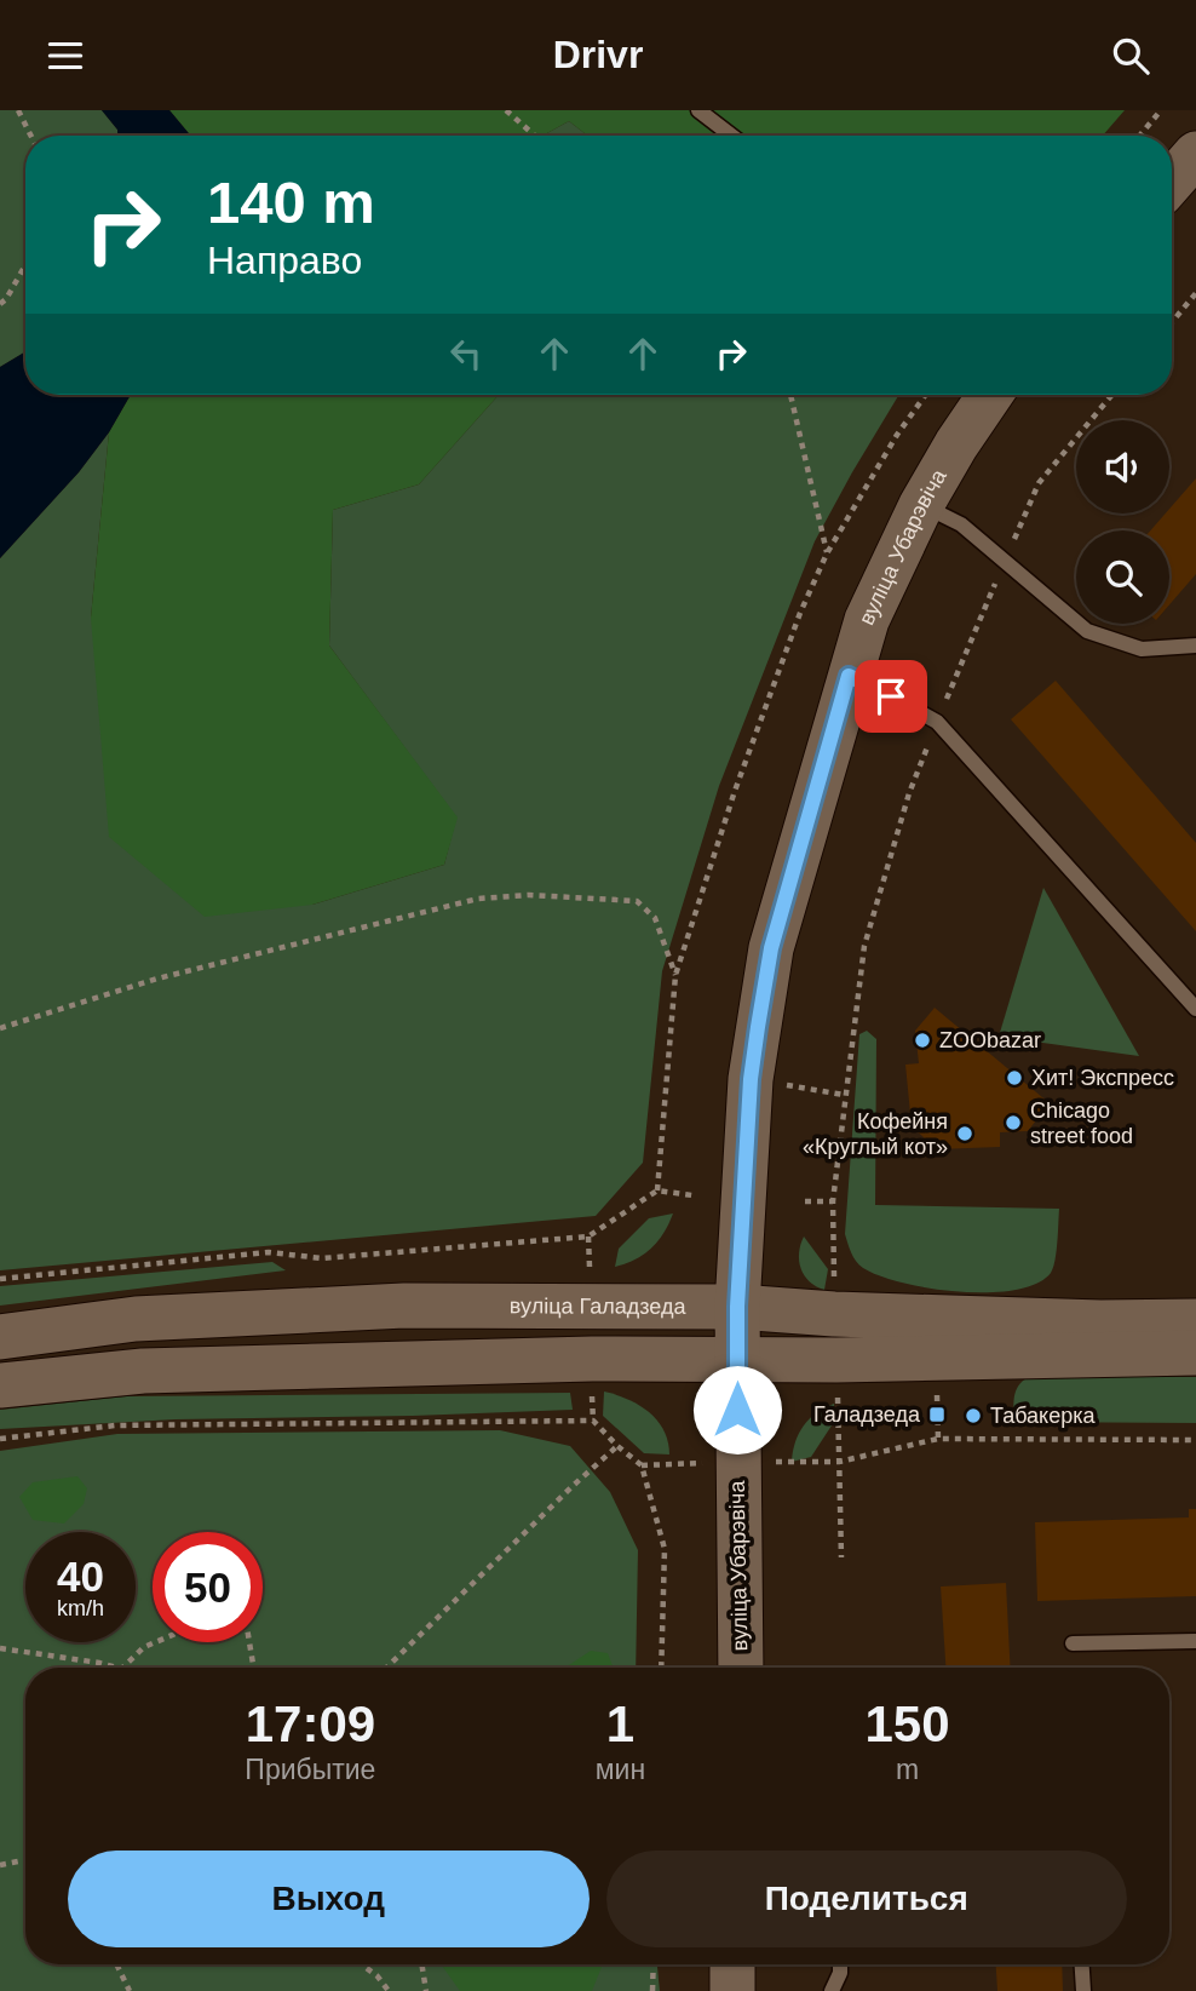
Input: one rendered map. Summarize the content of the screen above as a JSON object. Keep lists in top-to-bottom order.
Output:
{
  "streets": {
    "main road": ["вуліца Убарэвіча", "вуліца Галадзеда"]
  },
  "crossings": [
    ["вуліца Убарэвіча", "вуліца Галадзеда"]
  ],
  "places": {
    "other": [
      "ZOObazar",
      "Хит! Экспресс",
      "Chicago street food",
      "Кофейня «Круглый кот»",
      "Табакерка"
    ],
    "transit": ["Галадзеда"]
  },
  "page": {
    "header": "Drivr",
    "turn": ["140 m", "Направо"],
    "speed": "40 km/h",
    "limit": "50",
    "eta": [
      "17:09",
      "Прибытие",
      "1",
      "мин",
      "150",
      "m"
    ],
    "buttons": ["Выход", "Поделиться"]
  }
}
